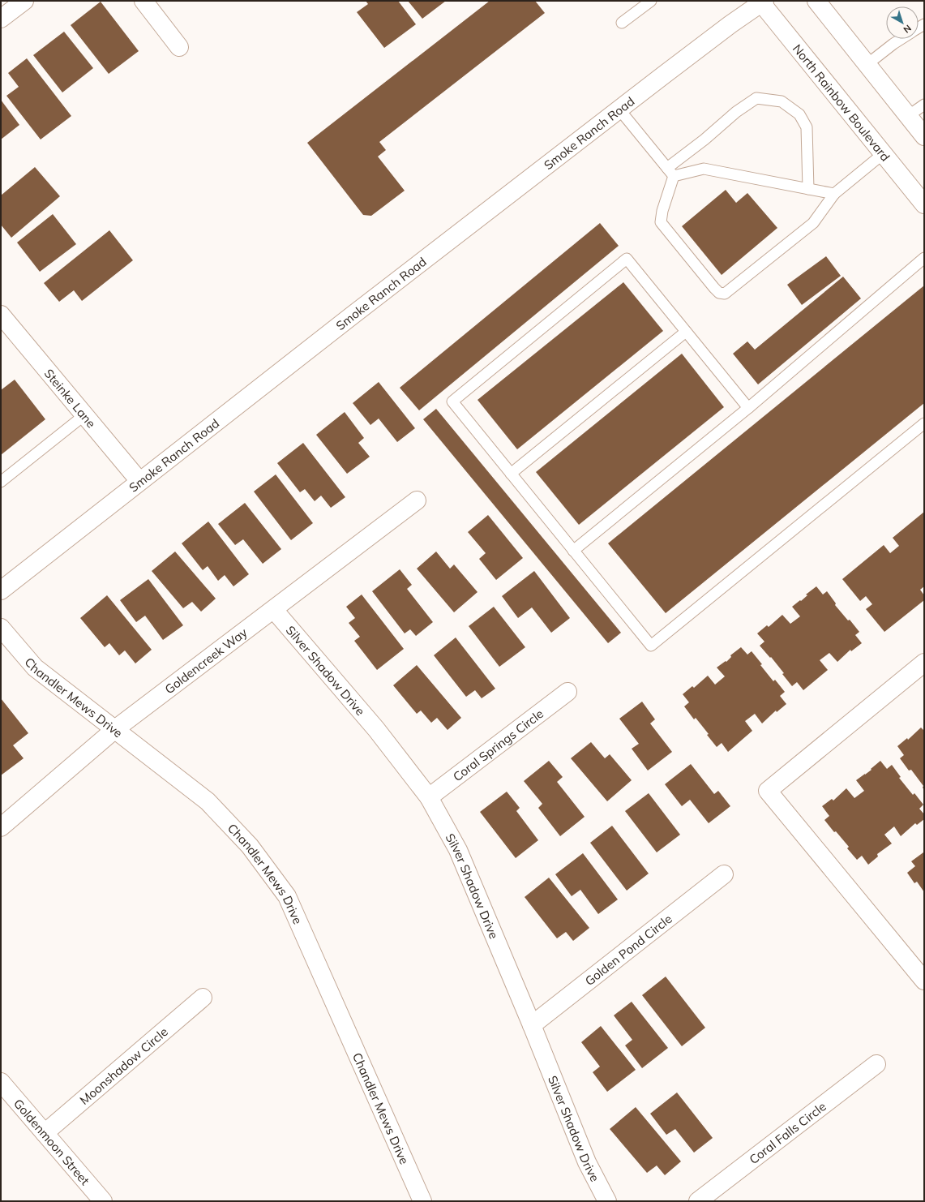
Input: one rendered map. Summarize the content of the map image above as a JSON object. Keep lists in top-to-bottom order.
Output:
{
  "streets": {
    "street": [
      "North Rainbow Boulevard",
      "Smoke Ranch Road",
      "Steinke Lane",
      "Goldencreek Way",
      "Silver Shadow Drive",
      "Chandler Mews Drive",
      "Coral Springs Circle",
      "Golden Pond Circle",
      "Moonshadow Circle",
      "Coral Falls Circle",
      "Goldenmoon Street"
    ]
  },
  "crossings": [
    ["North Rainbow Boulevard", "Smoke Ranch Road"],
    ["Smoke Ranch Road", "Steinke Lane"],
    ["Goldencreek Way", "Silver Shadow Drive"],
    ["Goldencreek Way", "Chandler Mews Drive"],
    ["Silver Shadow Drive", "Coral Springs Circle"],
    ["Silver Shadow Drive", "Golden Pond Circle"],
    ["Moonshadow Circle", "Goldenmoon Street"]
  ],
  "north": "bottom right"
}
